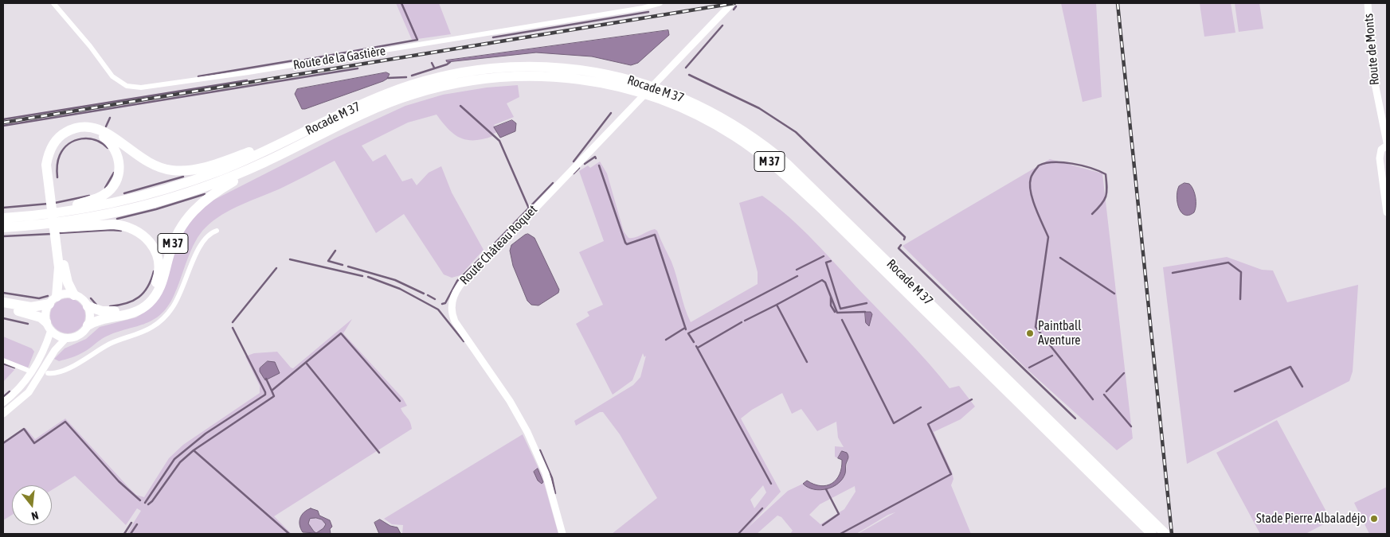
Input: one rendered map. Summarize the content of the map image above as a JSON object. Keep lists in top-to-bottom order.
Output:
{
  "streets": {
    "highway": ["Rocade M 37", "M 37"],
    "street": ["Route de Monts", "Route de la Gastière", "Route Château Roquet"]
  },
  "crossings": [
    ["Rocade M 37", "M 37"]
  ],
  "places": ["Paintball Aventure", "Stade Pierre Albaladéjo"],
  "north": "bottom"
}
